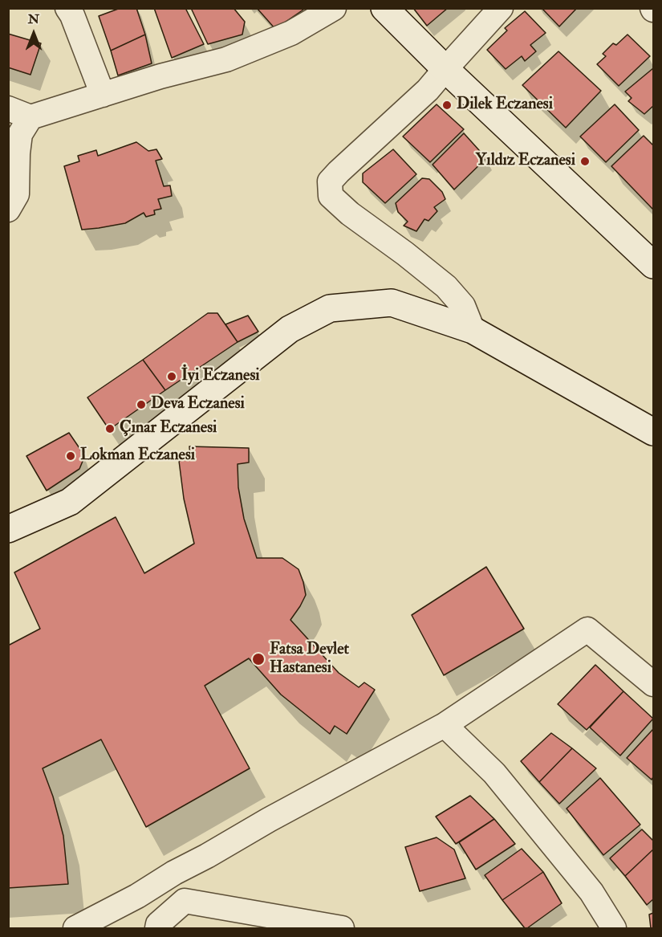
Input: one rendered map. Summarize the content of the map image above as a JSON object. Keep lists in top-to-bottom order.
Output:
{
  "places": [
    "Dilek Eczanesi",
    "Yıldız Eczanesi",
    "İyi Eczanesi",
    "Deva Eczanesi",
    "Çınar Eczanesi",
    "Lokman Eczanesi",
    "Fatsa Devlet Hastanesi"
  ],
  "north": "top"
}
